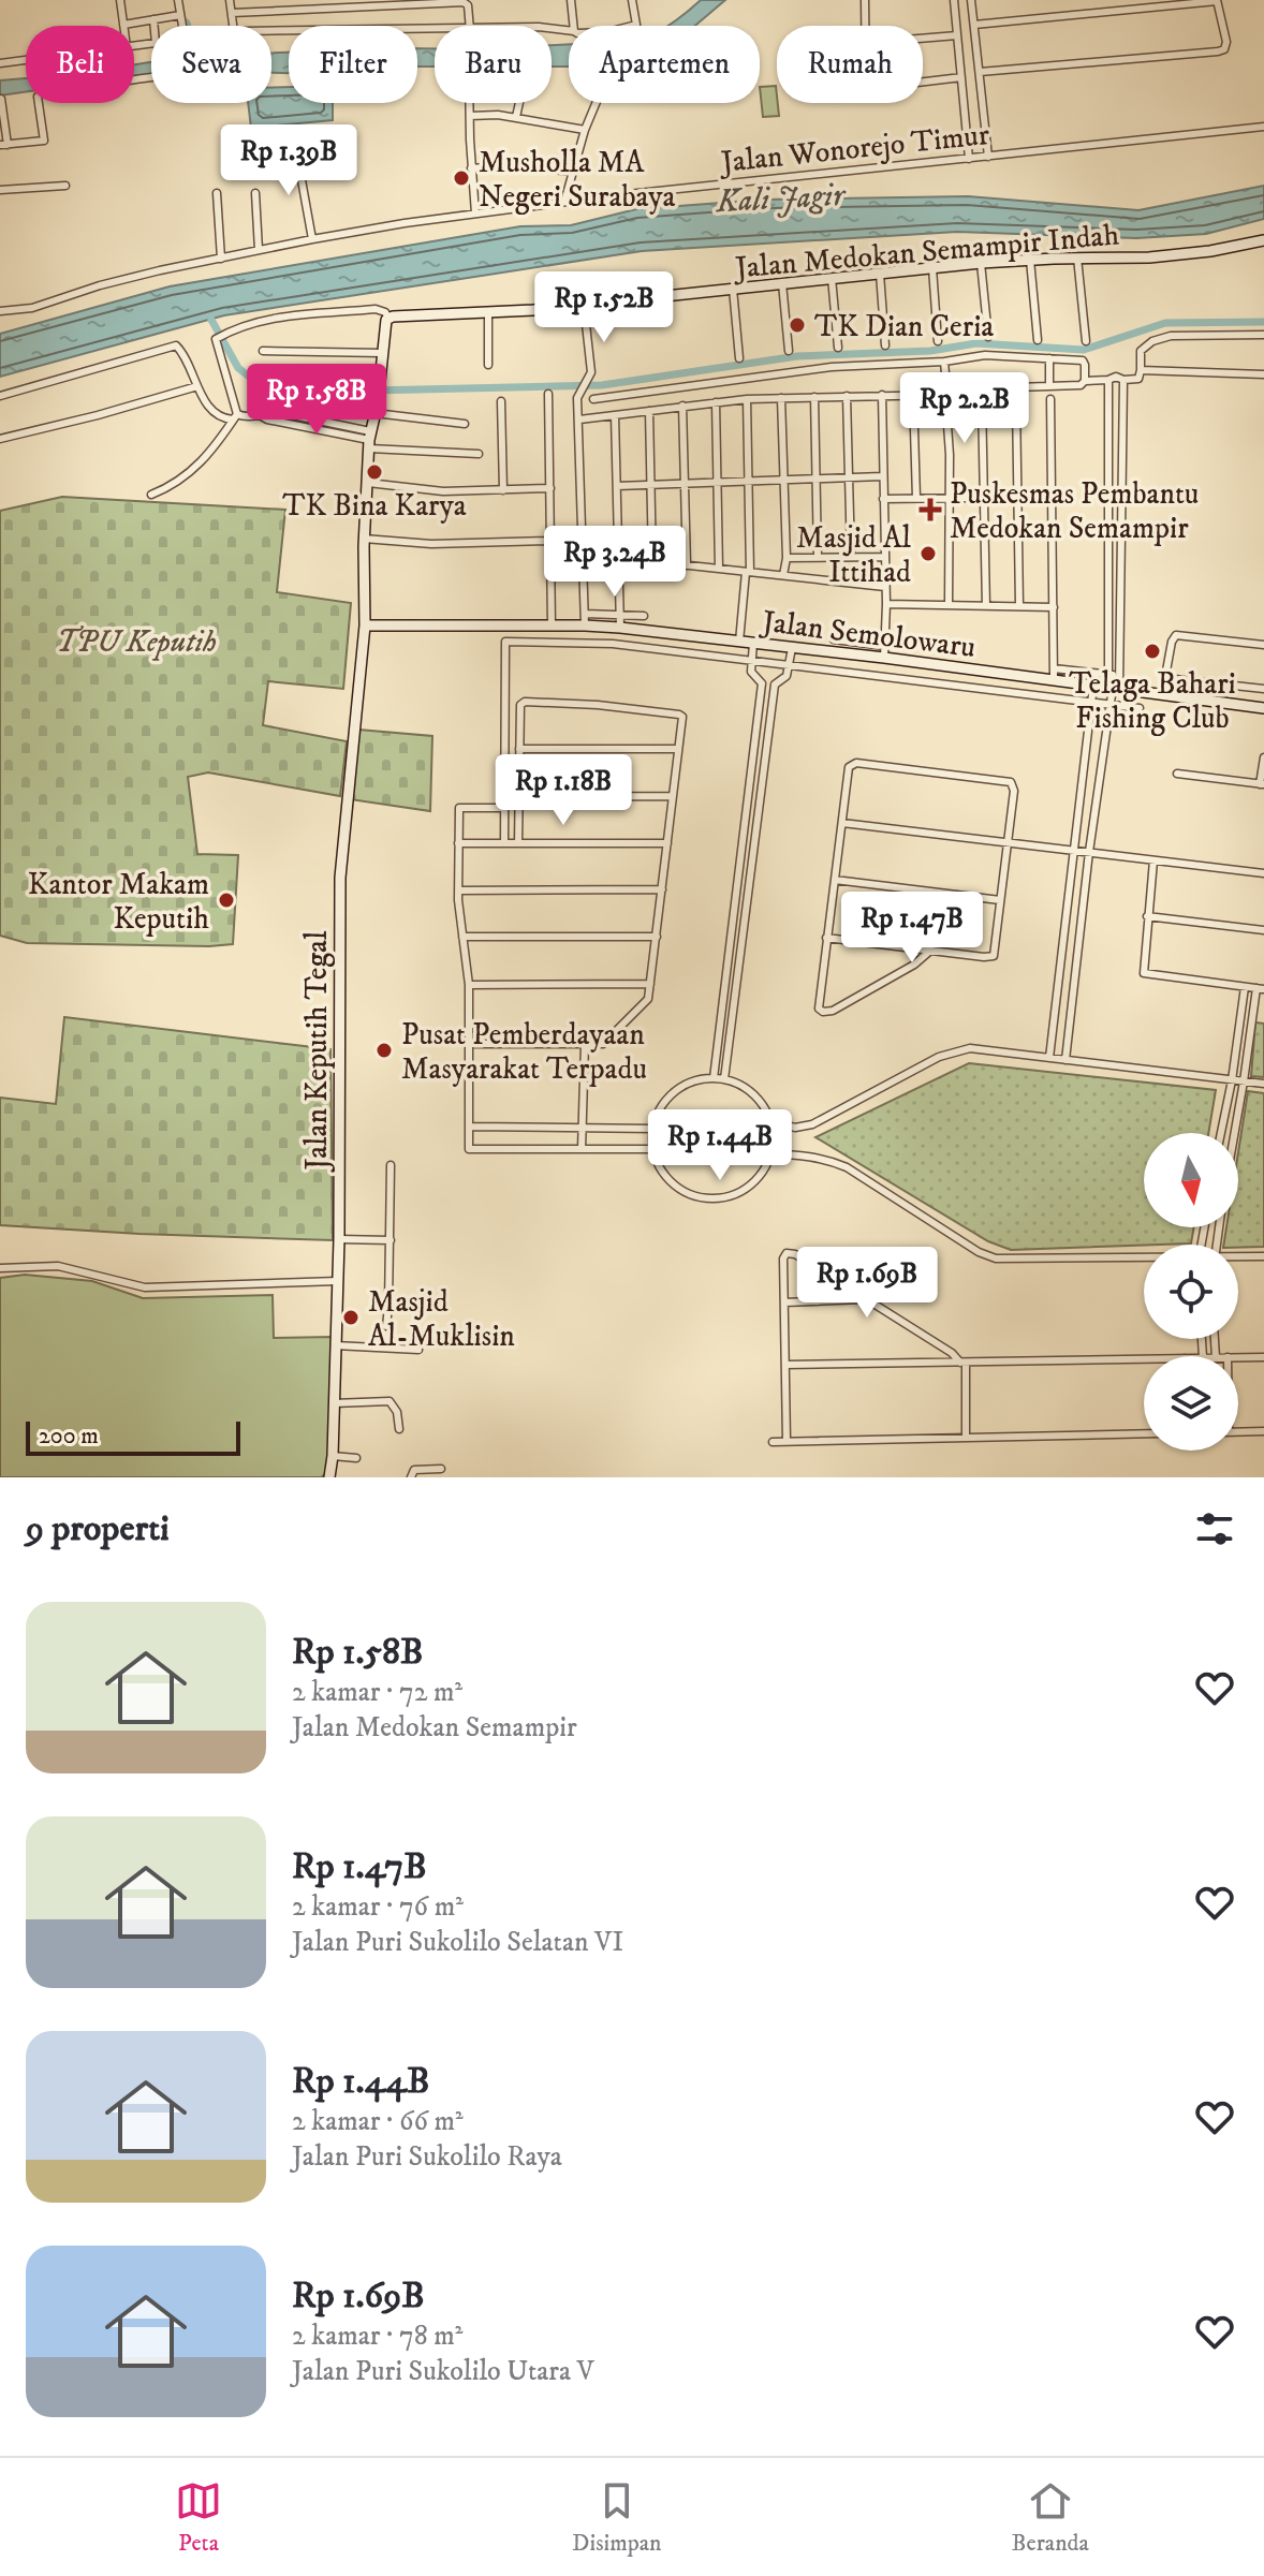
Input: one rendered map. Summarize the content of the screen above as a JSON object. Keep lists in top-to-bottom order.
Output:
{
  "streets": {
    "main road": ["Jalan Medokan Semampir Indah", "Jalan Semolowaru", "Jalan Keputih Tegal"],
    "street": ["Jalan Wonorejo Timur"]
  },
  "crossings": [
    ["Jalan Medokan Semampir Indah", "Jalan Keputih Tegal"],
    ["Jalan Semolowaru", "Jalan Keputih Tegal"]
  ],
  "water": ["Kali Jagir"],
  "parks": ["TPU Keputih"],
  "places": {
    "other": [
      "Musholla MA Negeri Surabaya",
      "TK Dian Ceria",
      "TK Bina Karya",
      "Masjid Al Ittihad",
      "Telaga Bahari Fishing Club",
      "Kantor Makam Keputih",
      "Pusat Pemberdayaan Masyarakat Terpadu",
      "Masjid Al-Muklisin"
    ],
    "health": ["Puskesmas Pembantu Medokan Semampir"]
  },
  "scale_bar": "200 m",
  "north": "bottom",
  "page": {
    "chip": [
      "Beli",
      "Sewa",
      "Filter",
      "Baru",
      "Apartemen",
      "Rumah"
    ],
    "price": [
      "Rp 1.39B",
      "Rp 1.52B",
      "Rp 1.58B",
      "Rp 2.2B",
      "Rp 3.24B",
      "Rp 1.18B",
      "Rp 1.47B",
      "Rp 1.44B",
      "Rp 1.69B"
    ],
    "scale": "200 m",
    "heading": "9 properti",
    "list": [
      {
        "name": "Rp 1.58B",
        "note": "2 kamar · 72 m² · Jalan Medokan Semampir"
      },
      {
        "name": "Rp 1.47B",
        "note": "2 kamar · 76 m² · Jalan Puri Sukolilo Selatan VI"
      },
      {
        "name": "Rp 1.44B",
        "note": "2 kamar · 66 m² · Jalan Puri Sukolilo Raya"
      },
      {
        "name": "Rp 1.69B",
        "note": "2 kamar · 78 m² · Jalan Puri Sukolilo Utara V"
      }
    ],
    "tabs": ["Peta", "Disimpan", "Beranda"]
  }
}
